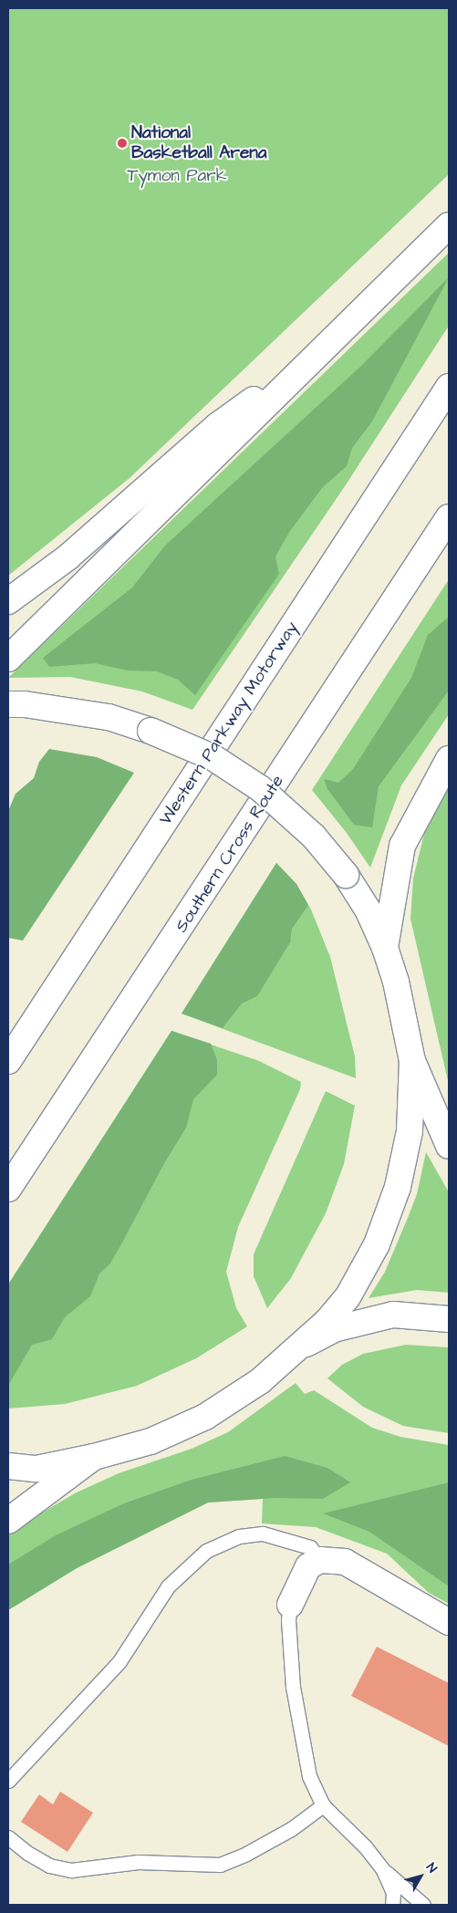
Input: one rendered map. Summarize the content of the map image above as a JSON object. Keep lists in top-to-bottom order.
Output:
{
  "streets": {
    "main road": ["Western Parkway Motorway", "Southern Cross Route"]
  },
  "parks": ["Tymon Park"],
  "places": ["National Basketball Arena"],
  "north": "top right"
}
